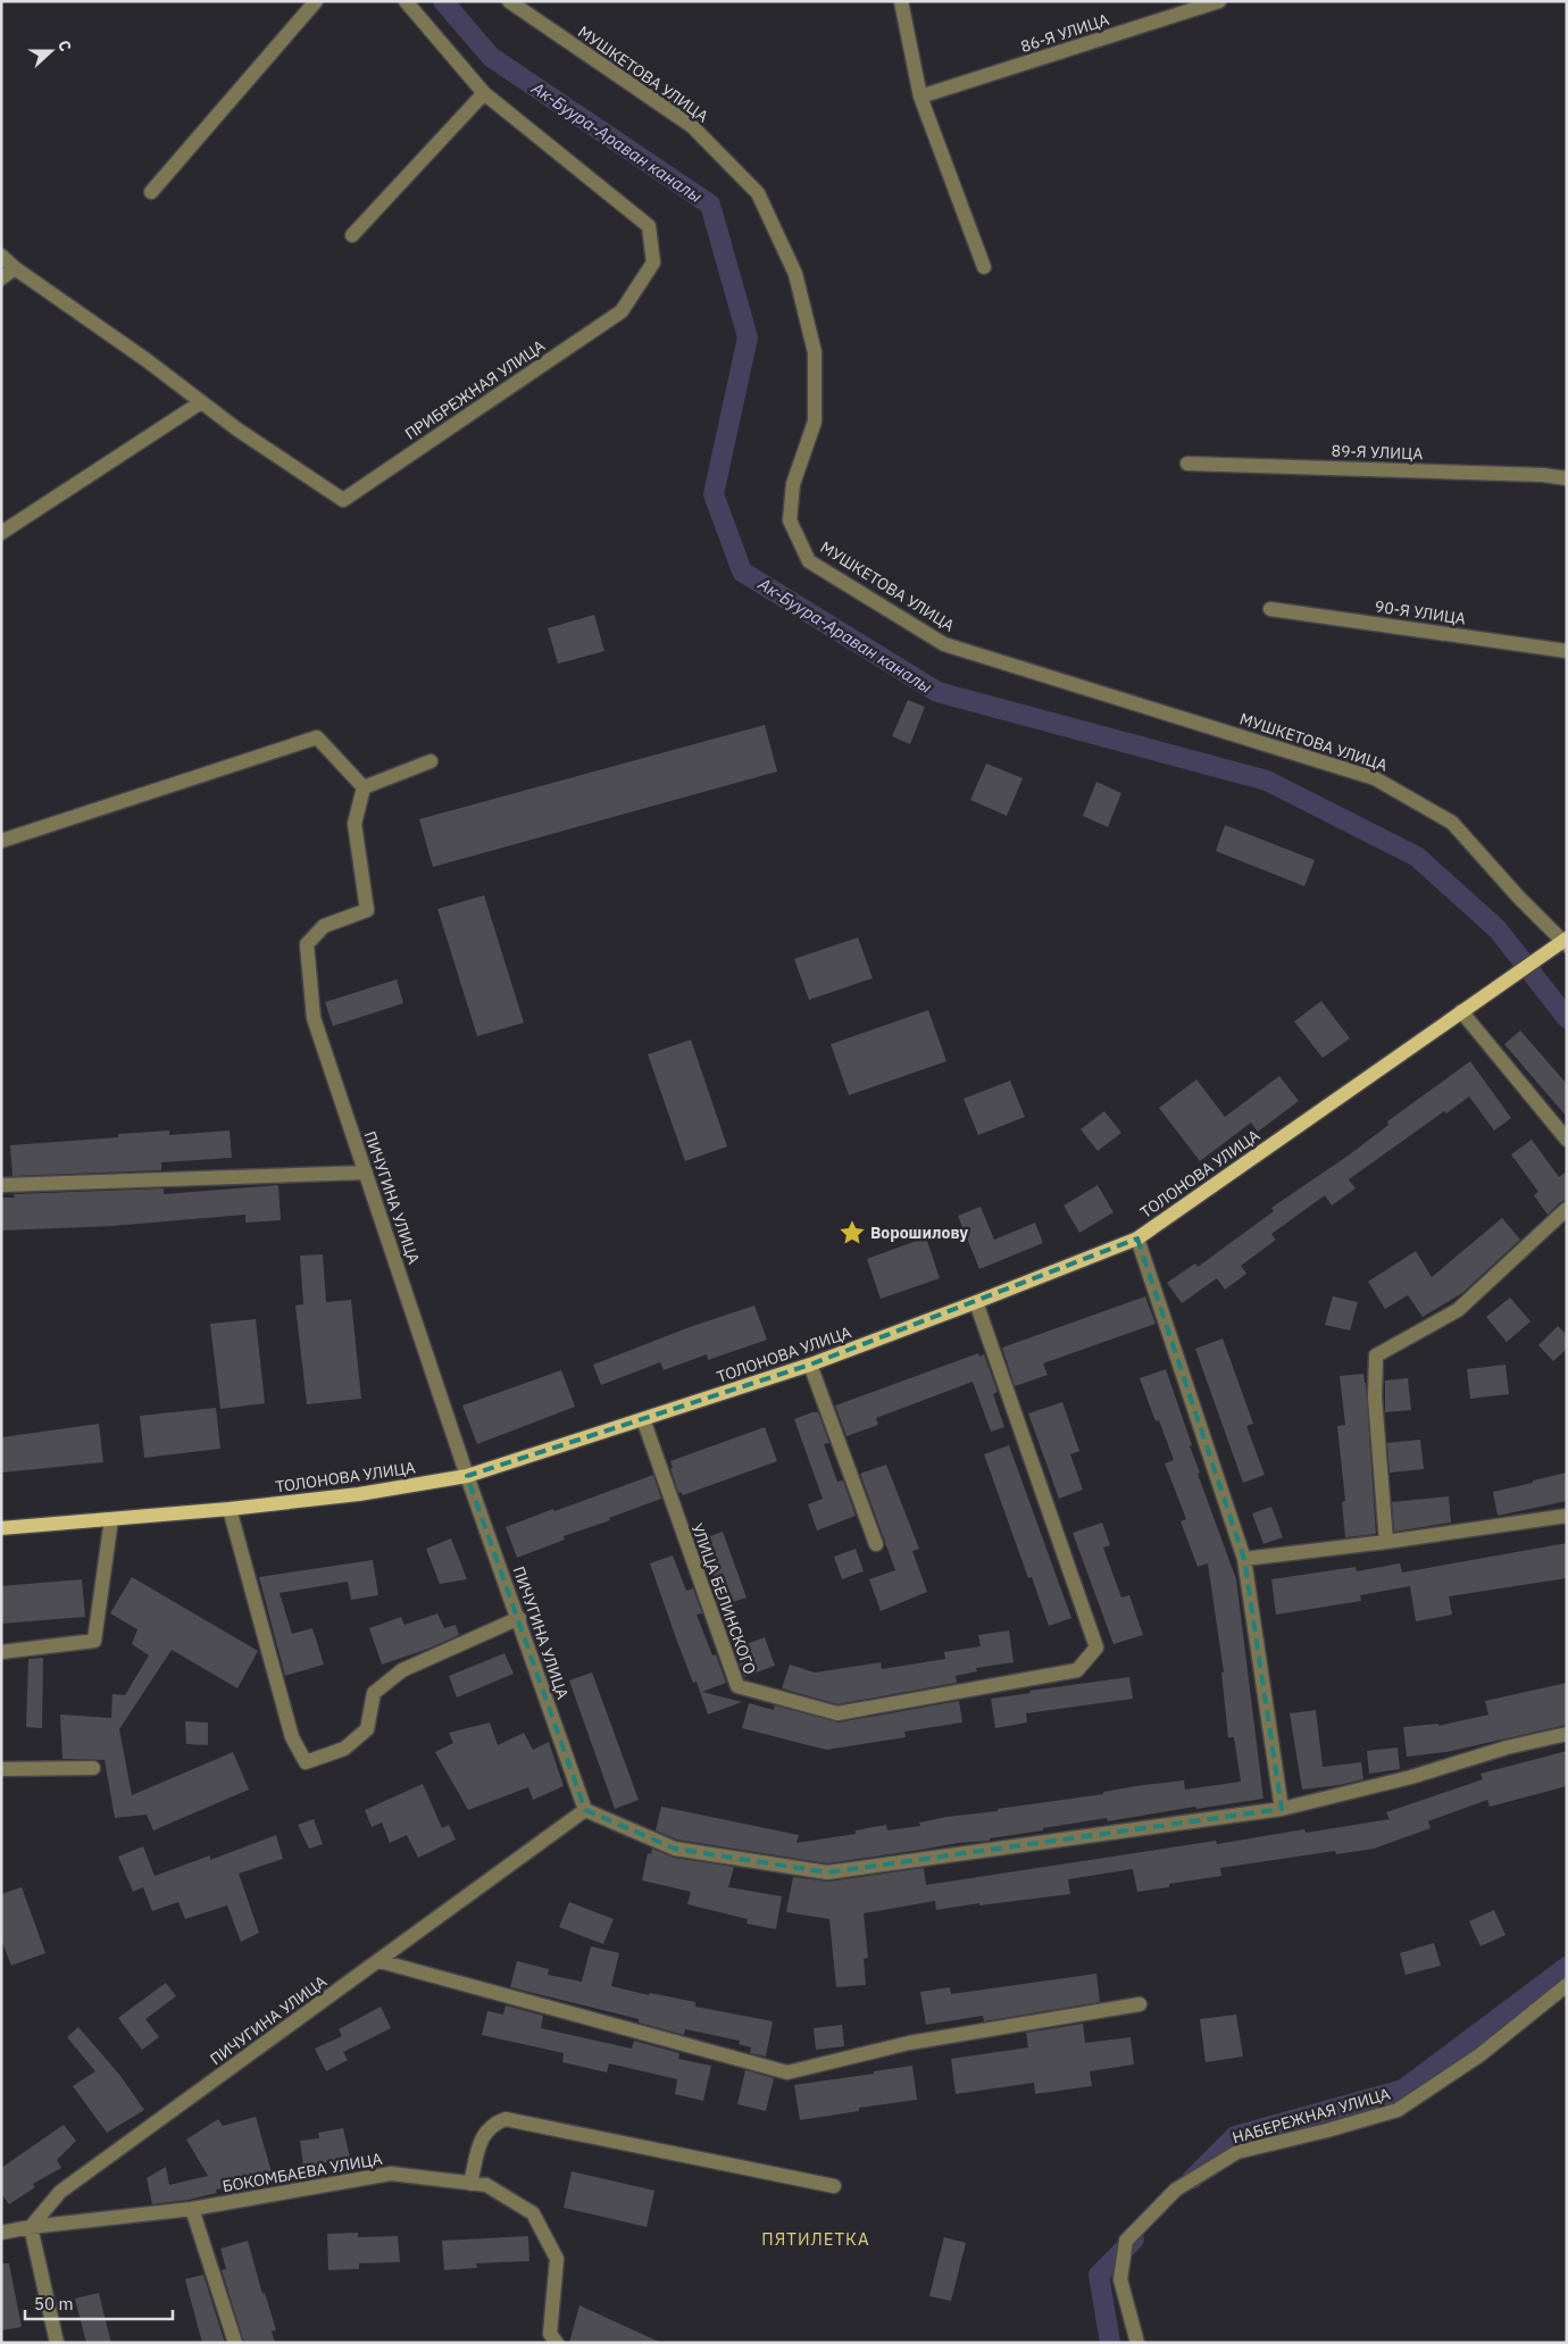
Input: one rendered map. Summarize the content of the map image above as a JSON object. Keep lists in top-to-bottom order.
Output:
{
  "streets": {
    "main road": ["ТОЛОНОВА УЛИЦА"],
    "street": [
      "86-Я УЛИЦА",
      "МУШКЕТОВА УЛИЦА",
      "ПРИБРЕЖНАЯ УЛИЦА",
      "89-Я УЛИЦА",
      "90-Я УЛИЦА",
      "ПИЧУГИНА УЛИЦА",
      "УЛИЦА БЕЛИНСКОГО",
      "НАБЕРЕЖНАЯ УЛИЦА",
      "БОКОМБАЕВА УЛИЦА"
    ]
  },
  "crossings": [
    ["МУШКЕТОВА УЛИЦА", "ТОЛОНОВА УЛИЦА"],
    ["ТОЛОНОВА УЛИЦА", "ПИЧУГИНА УЛИЦА"],
    ["ТОЛОНОВА УЛИЦА", "УЛИЦА БЕЛИНСКОГО"],
    ["ПИЧУГИНА УЛИЦА", "БОКОМБАЕВА УЛИЦА"]
  ],
  "districts": ["ПЯТИЛЕТКА"],
  "water": ["Ак-Буура-Араван каналы"],
  "places": {
    "place": ["Ворошилову"]
  },
  "scale_bar": "50 m",
  "north": "right"
}
